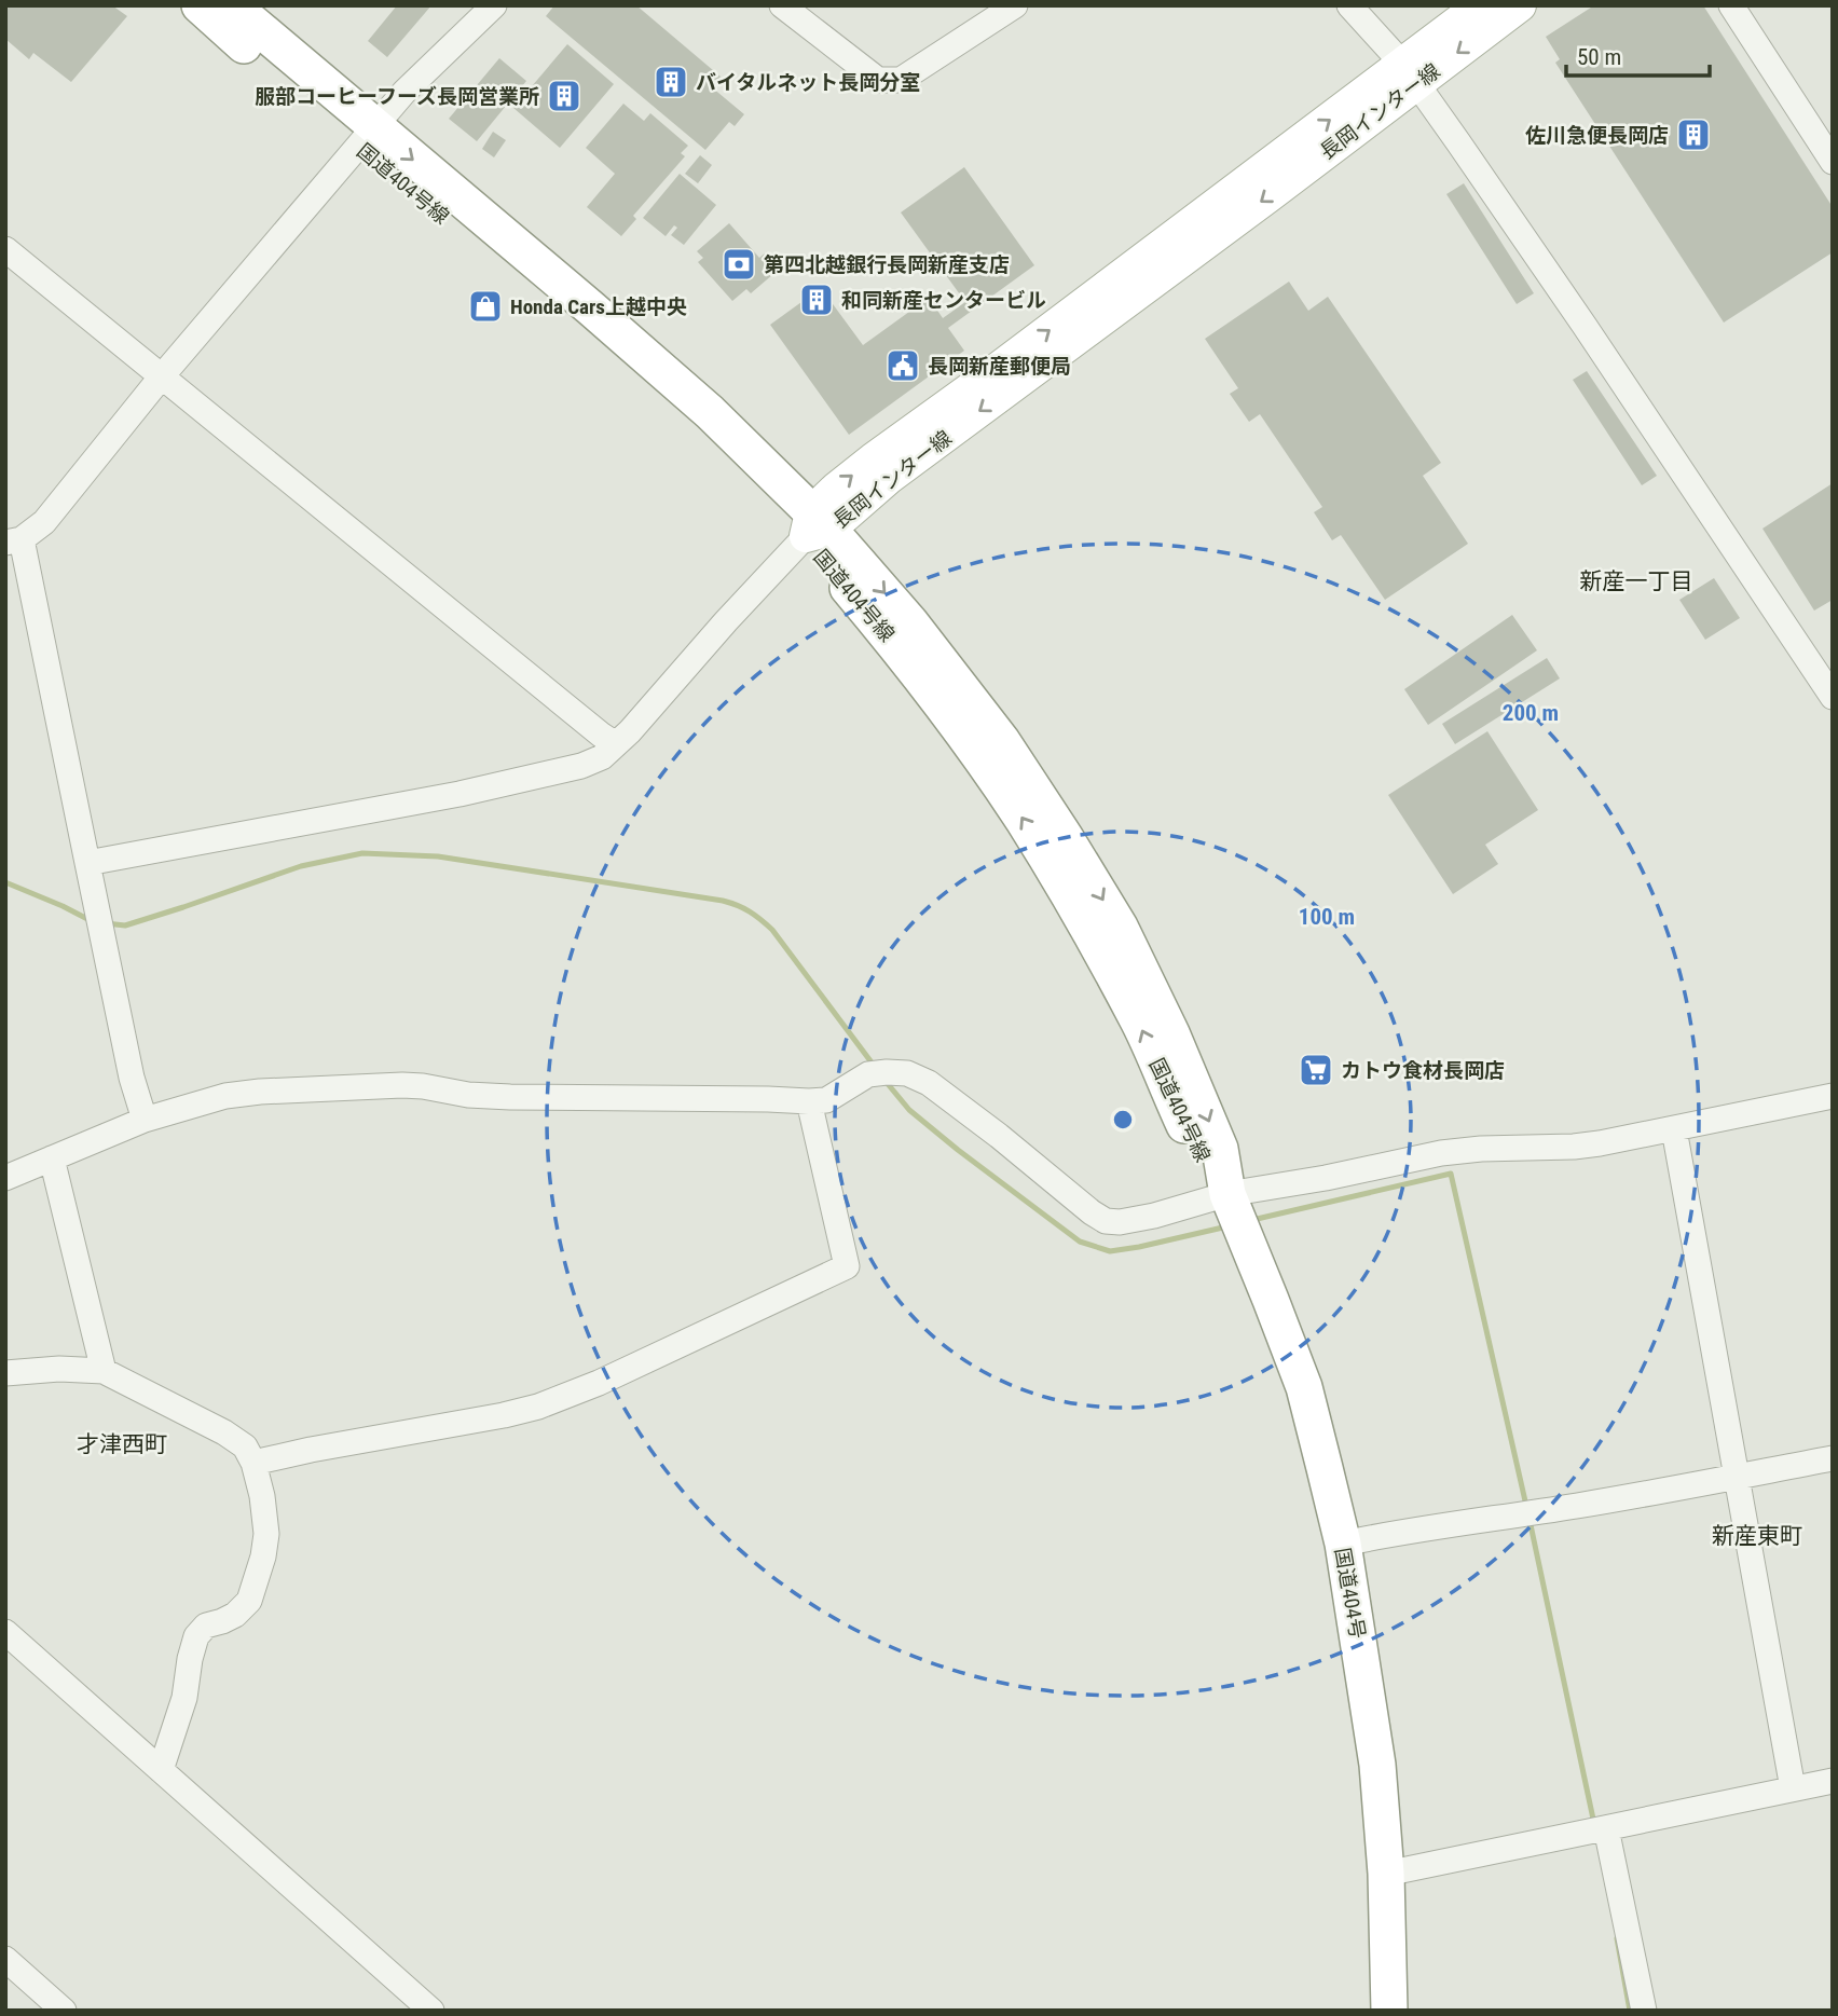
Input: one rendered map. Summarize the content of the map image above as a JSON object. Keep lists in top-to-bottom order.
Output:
{
  "streets": {
    "highway": ["国道404号線", "国道404号"],
    "main road": ["長岡インター線"]
  },
  "crossings": [
    ["長岡インター線", "国道404号線"],
    ["国道404号線", "国道404号"]
  ],
  "districts": ["新産一丁目", "才津西町", "新産東町"],
  "places": {
    "building": [
      "バイタルネット長岡分室",
      "服部コーヒーフーズ長岡営業所",
      "佐川急便長岡店",
      "和同新産センタービル"
    ],
    "bank": ["第四北越銀行長岡新産支店"],
    "shop": ["Honda Cars上越中央"],
    "public building": ["長岡新産郵便局"],
    "supermarket": ["カトウ食材長岡店"]
  },
  "scale_bar": "50 m",
  "rings": ["200 m", "100 m"]
}
